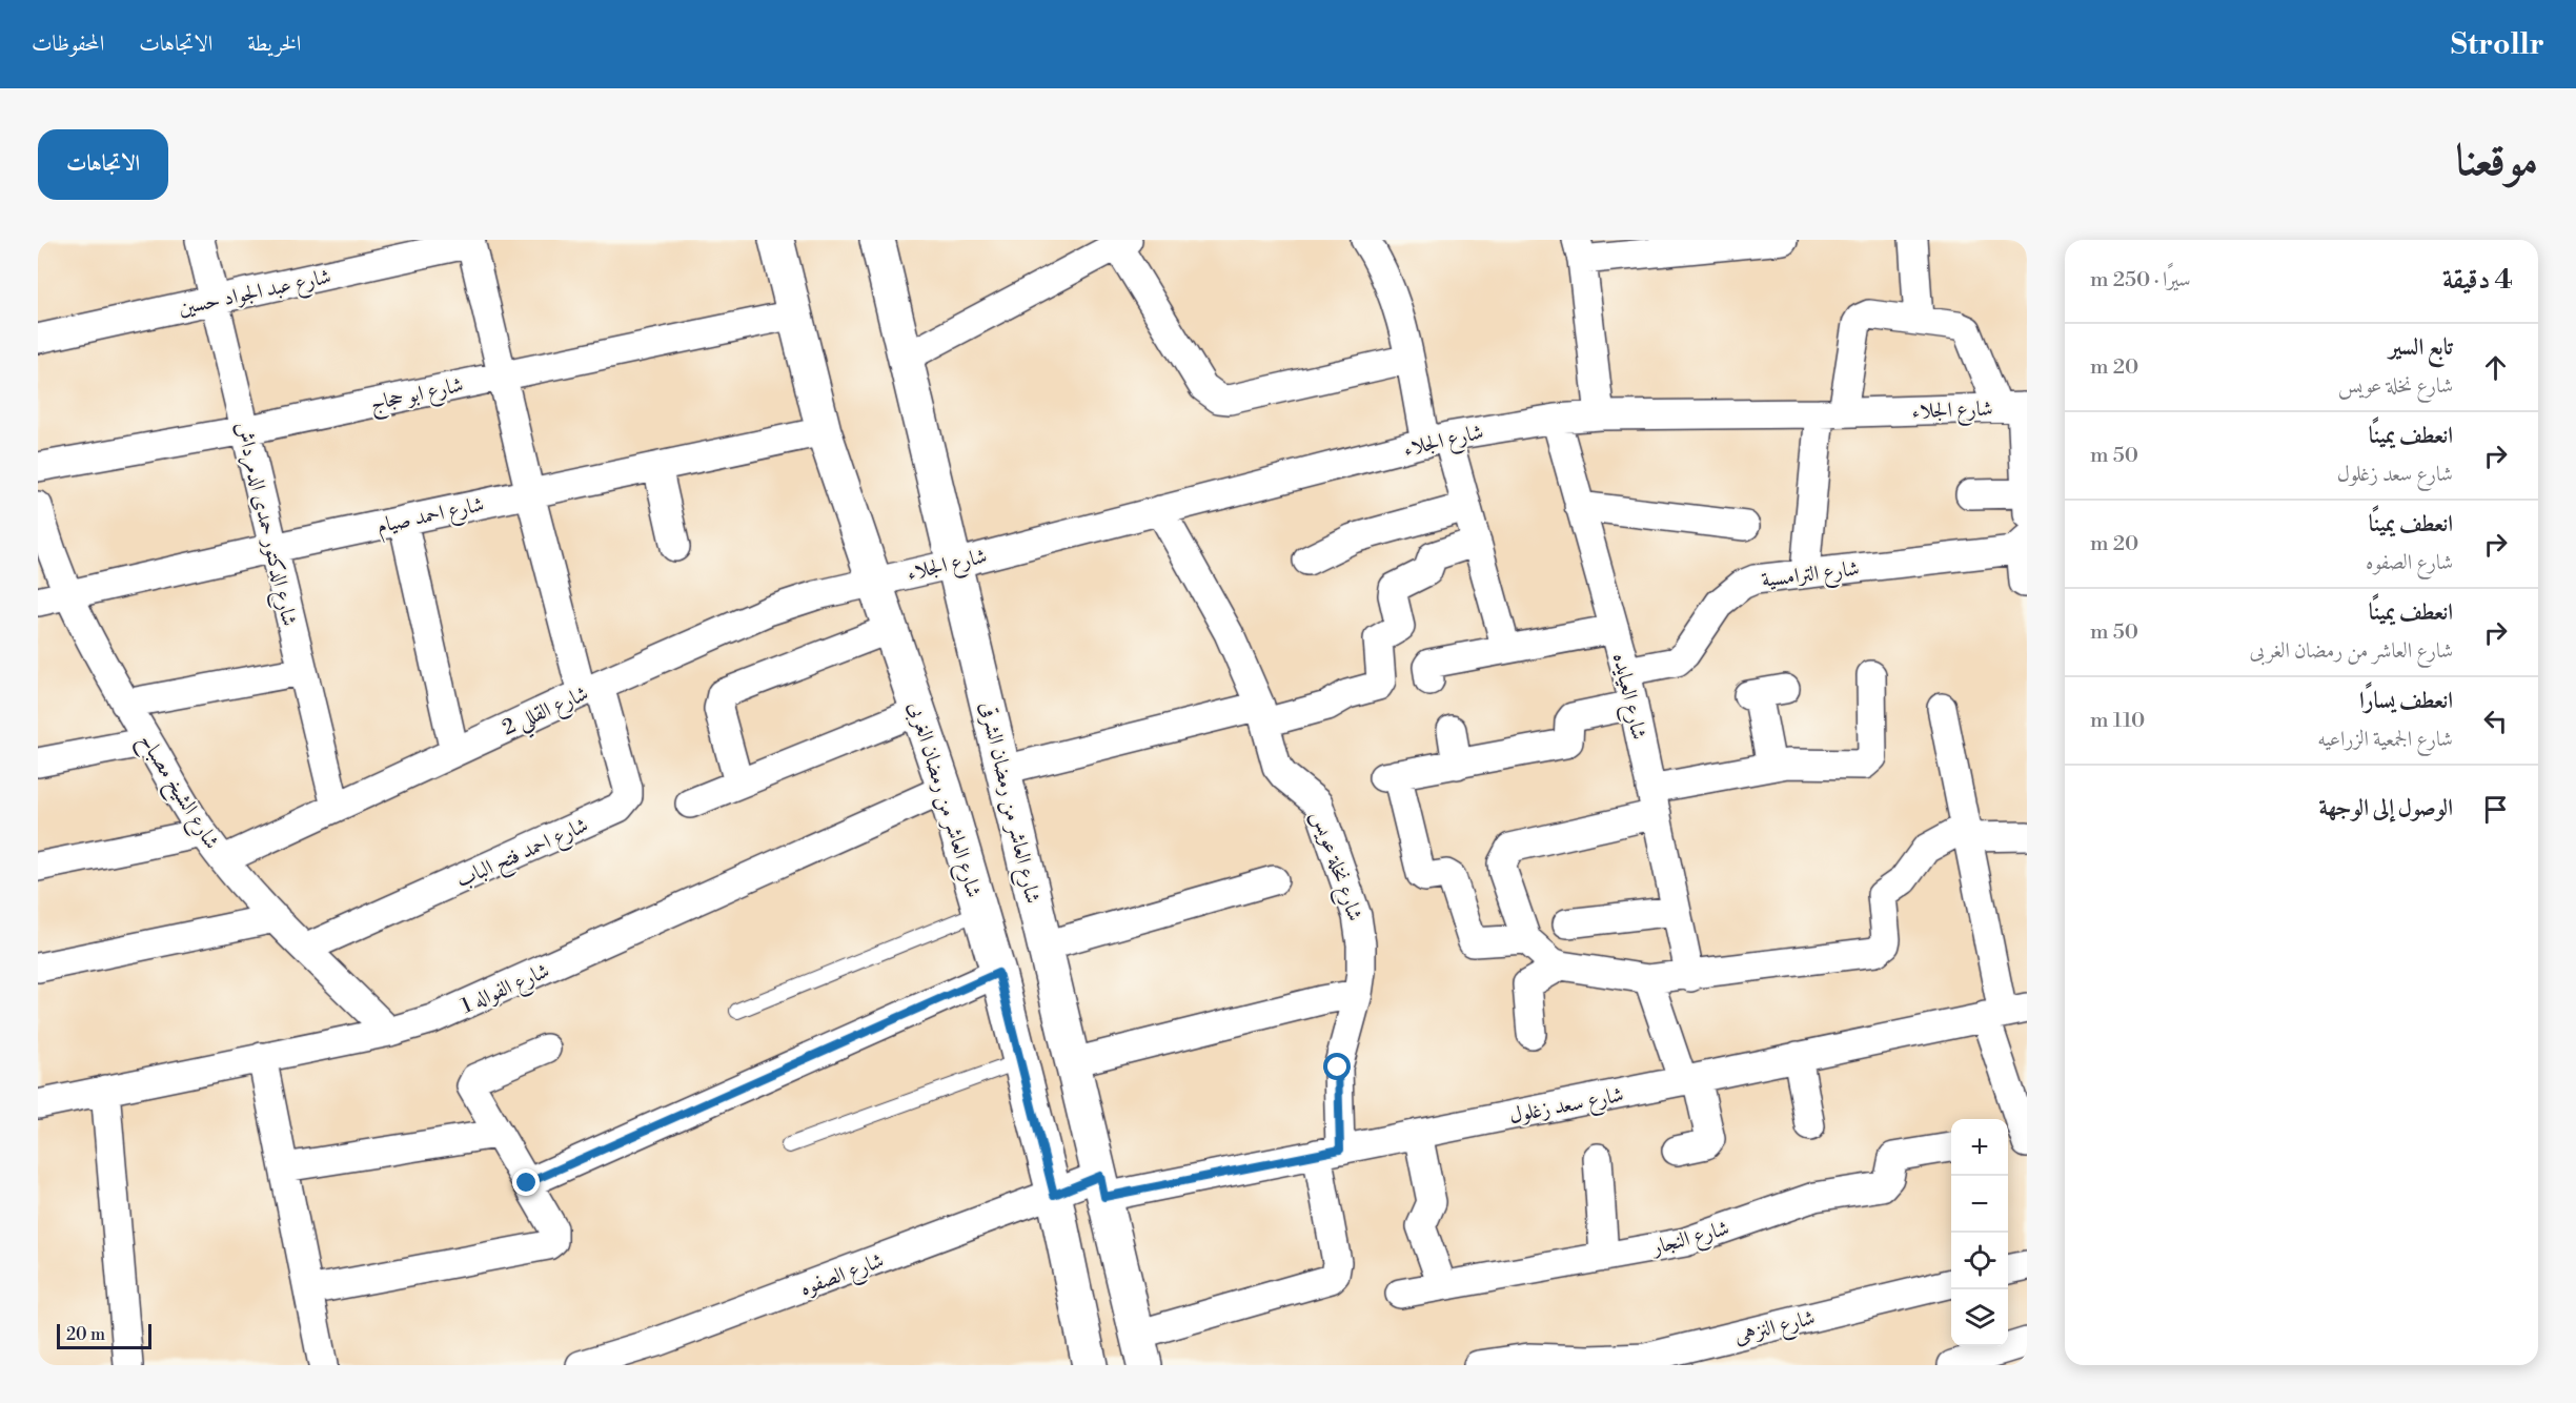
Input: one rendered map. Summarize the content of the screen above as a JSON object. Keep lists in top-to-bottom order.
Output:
{
  "streets": {
    "street": [
      "شارع عبد الجواد حسين",
      "شارع ابو حجاج",
      "شارع الجلاء",
      "شارع احمد صيام",
      "شارع الدكتور حمدى الدمرداش",
      "شارع الترامسية",
      "شارع العيايده",
      "شارع القللي 2",
      "شارع الشيخ مصباح",
      "شارع العاشر من رمضان الغربى",
      "شارع العاشر من رمضان الشرقى",
      "شارع احمد فتح الباب",
      "شارع نخلة عويس",
      "شارع الفواله 1",
      "شارع سعد زغلول",
      "شارع النجار",
      "شارع الصفوه",
      "شارع النزهى"
    ]
  },
  "crossings": [
    ["شارع عبد الجواد حسين", "شارع الدكتور حمدى الدمرداش"],
    ["شارع عبد الجواد حسين", "شارع احمد فتح الباب"],
    ["شارع ابو حجاج", "شارع الدكتور حمدى الدمرداش"],
    ["شارع ابو حجاج", "شارع العاشر من رمضان الغربى"],
    ["شارع ابو حجاج", "شارع احمد فتح الباب"],
    ["شارع الجلاء", "شارع العيايده"],
    ["شارع الجلاء", "شارع القللي 2"],
    ["شارع الجلاء", "شارع العاشر من رمضان الغربى"],
    ["شارع الجلاء", "شارع العاشر من رمضان الشرقى"],
    ["شارع الجلاء", "شارع نخلة عويس"],
    ["شارع احمد صيام", "شارع الدكتور حمدى الدمرداش"],
    ["شارع احمد صيام", "شارع الشيخ مصباح"],
    ["شارع احمد صيام", "شارع العاشر من رمضان الغربى"],
    ["شارع احمد صيام", "شارع احمد فتح الباب"],
    ["شارع الدكتور حمدى الدمرداش", "شارع القللي 2"],
    ["شارع الترامسية", "شارع العيايده"],
    ["شارع القللي 2", "شارع الشيخ مصباح"],
    ["شارع القللي 2", "شارع العاشر من رمضان الغربى"],
    ["شارع القللي 2", "شارع احمد فتح الباب"],
    ["شارع الشيخ مصباح", "شارع احمد فتح الباب"],
    ["شارع الشيخ مصباح", "شارع الفواله 1"],
    ["شارع العاشر من رمضان الغربى", "شارع الفواله 1"],
    ["شارع العاشر من رمضان الغربى", "شارع الصفوه"],
    ["شارع العاشر من رمضان الشرقى", "شارع نخلة عويس"],
    ["شارع العاشر من رمضان الشرقى", "شارع سعد زغلول"],
    ["شارع العاشر من رمضان الشرقى", "شارع الصفوه"],
    ["شارع نخلة عويس", "شارع سعد زغلول"],
    ["شارع سعد زغلول", "شارع الصفوه"]
  ],
  "scale_bar": "20 m",
  "page": {
    "header": "Strollr",
    "nav": ["الخريطة", "الاتجاهات", "المحفوظات"],
    "title": "موقعنا",
    "buttons": "الاتجاهات",
    "heading": ["4 دقيقة", "سيرًا · 250 m"],
    "list": [
      ["تابع السير", "شارع نخلة عويس", "20 m"],
      ["انعطف يمينًا", "شارع سعد زغلول", "50 m"],
      ["انعطف يمينًا", "شارع الصفوه", "20 m"],
      ["انعطف يمينًا", "شارع العاشر من رمضان الغربى", "50 m"],
      ["انعطف يسارًا", "شارع الجمعية الزراعيه", "110 m"],
      "الوصول إلى الوجهة"
    ],
    "map_buttons": ["+", "−"],
    "scale": "20 m"
  }
}
